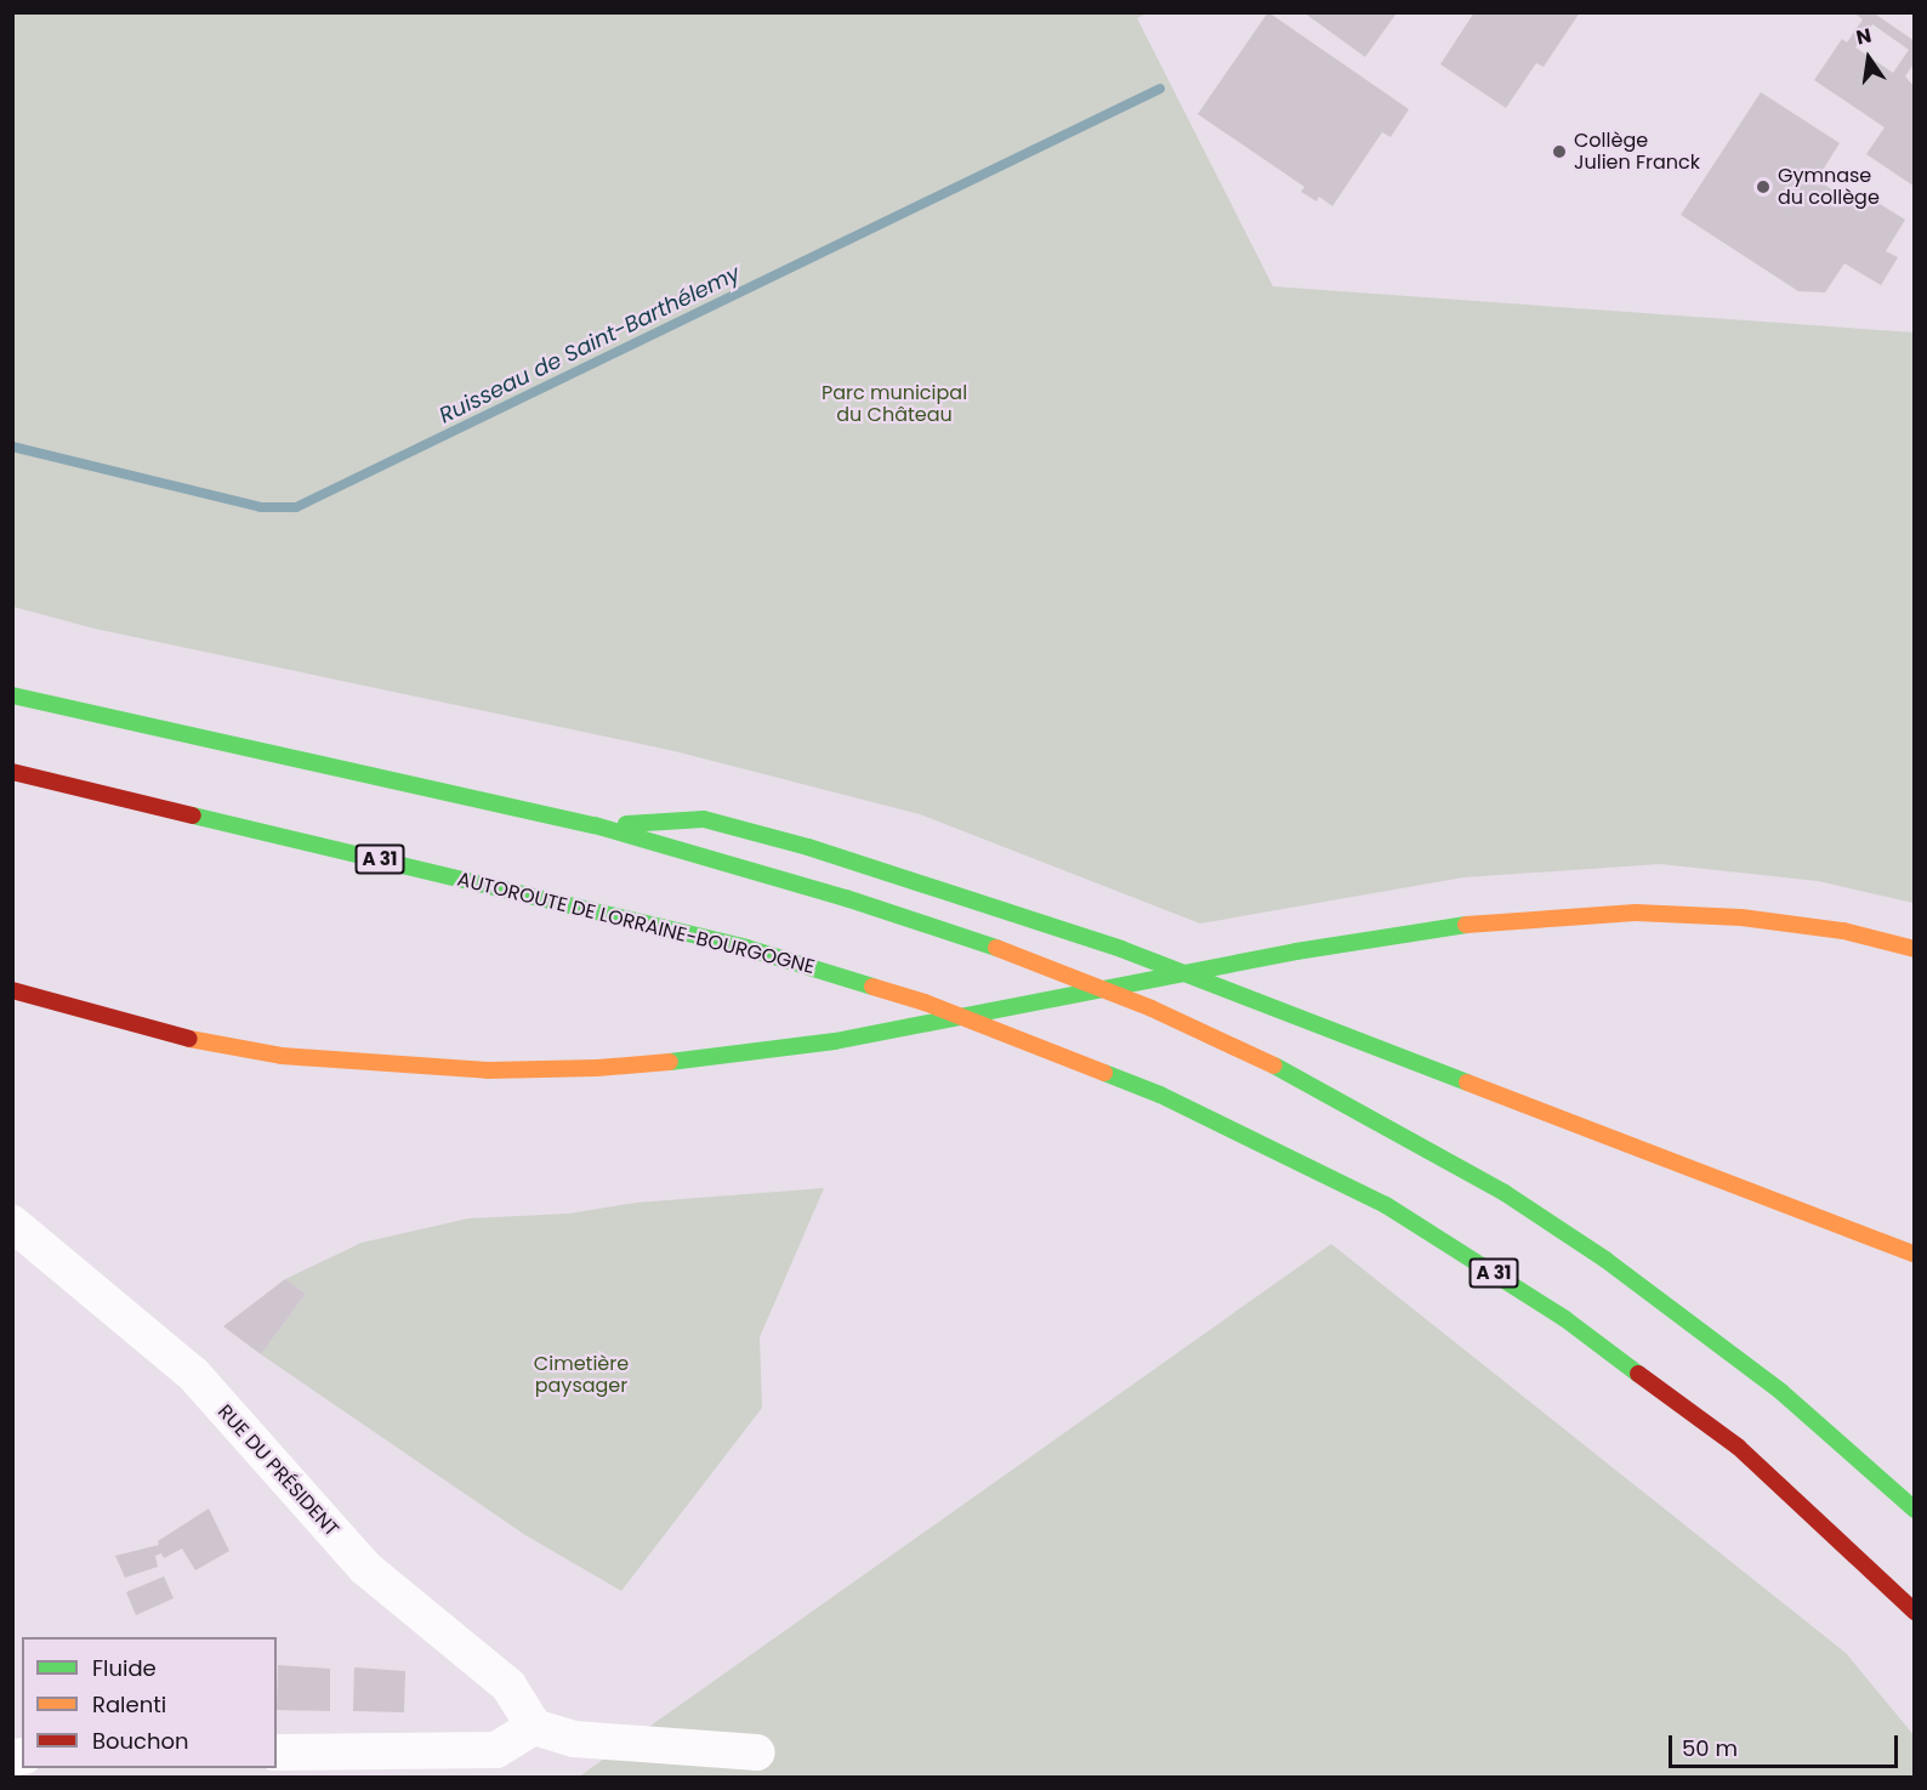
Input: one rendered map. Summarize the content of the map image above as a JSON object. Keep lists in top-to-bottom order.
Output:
{
  "streets": {
    "highway": ["A 31", "AUTOROUTE DE LORRAINE-BOURGOGNE"],
    "street": ["RUE DU PRÉSIDENT"]
  },
  "water": ["Ruisseau de Saint-Barthélemy"],
  "parks": ["Parc municipal du Château", "Cimetière paysager"],
  "places": ["Collège Julien Franck", "Gymnase du collège"],
  "legend": ["Fluide", "Ralenti", "Bouchon"],
  "scale_bar": "50 m",
  "north": "top"
}
